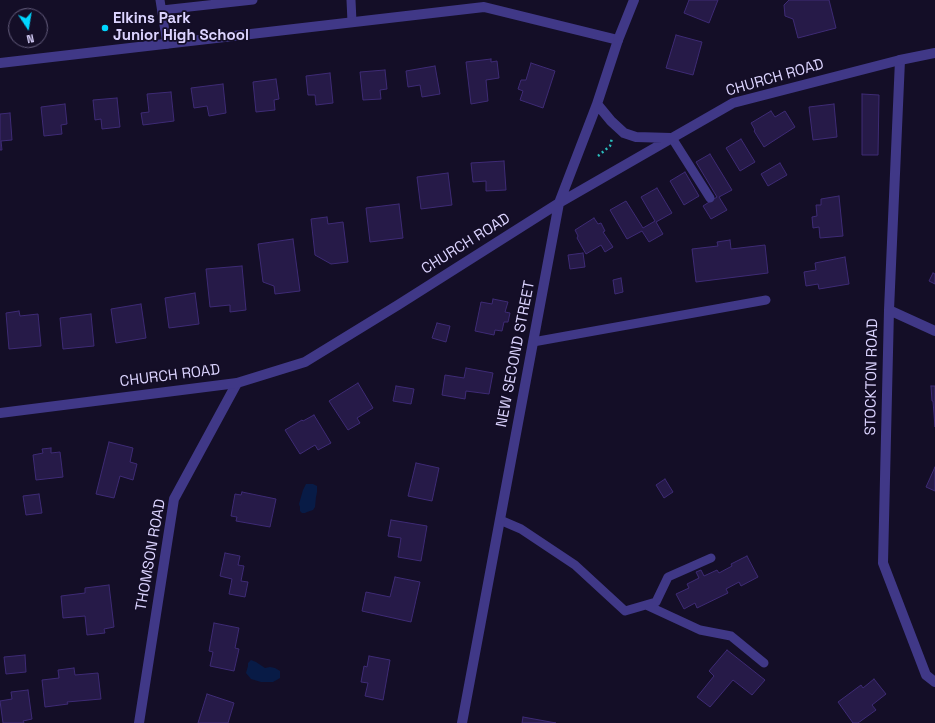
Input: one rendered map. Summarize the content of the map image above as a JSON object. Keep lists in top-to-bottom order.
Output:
{
  "streets": {
    "street": [
      "CHURCH ROAD",
      "NEW SECOND STREET",
      "STOCKTON ROAD",
      "THOMSON ROAD"
    ]
  },
  "crossings": [
    ["CHURCH ROAD", "NEW SECOND STREET"],
    ["CHURCH ROAD", "STOCKTON ROAD"],
    ["CHURCH ROAD", "THOMSON ROAD"]
  ],
  "places": ["Elkins Park Junior High School"],
  "north": "bottom"
}
